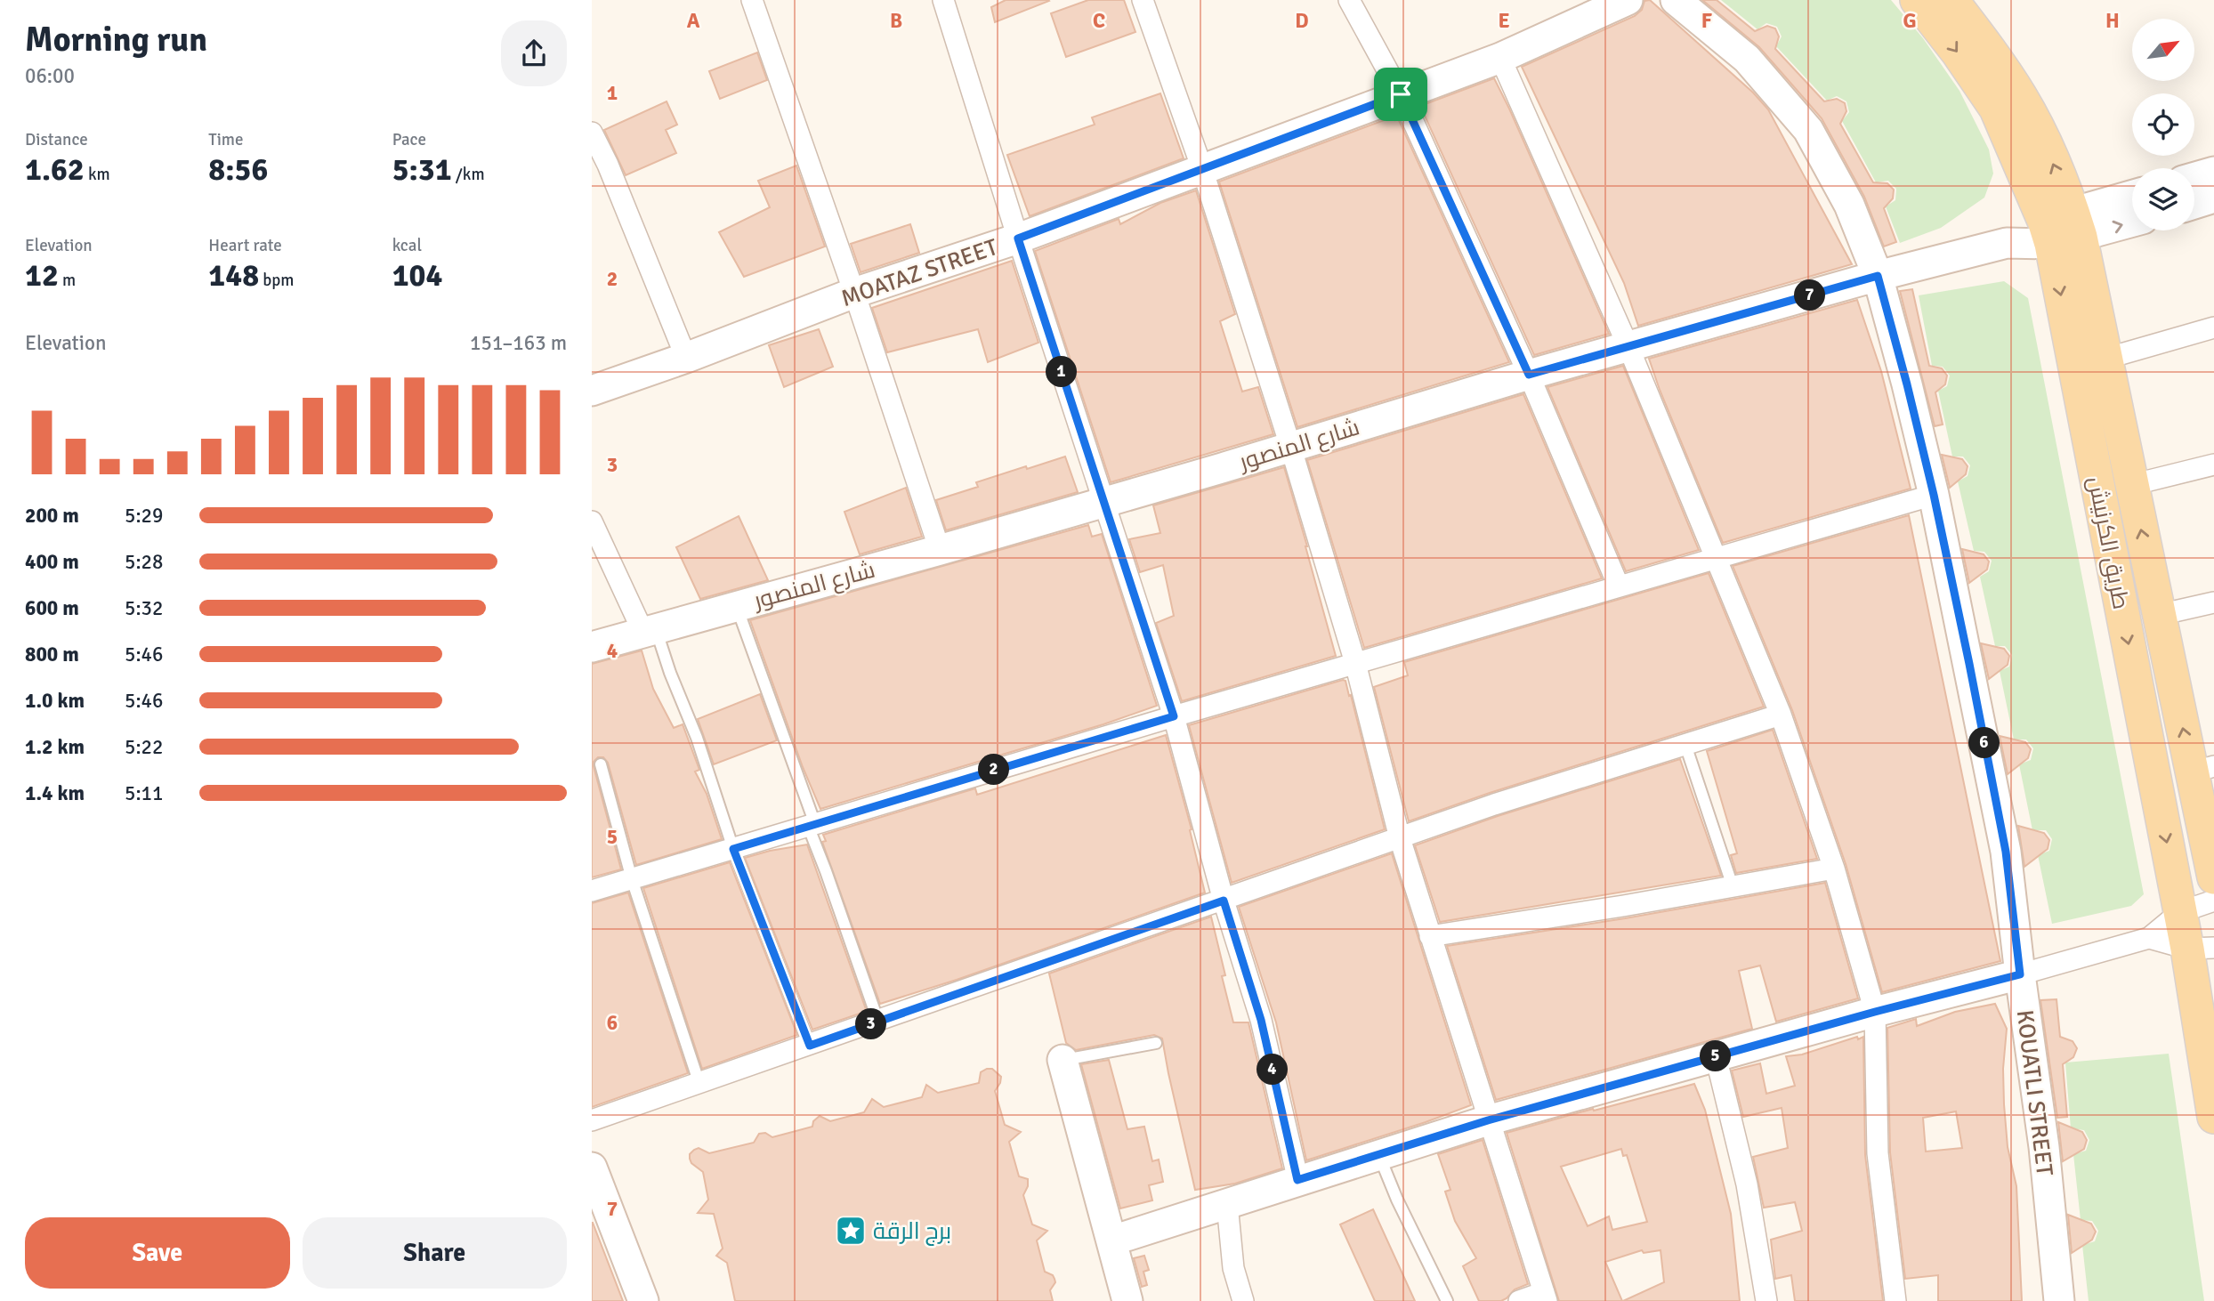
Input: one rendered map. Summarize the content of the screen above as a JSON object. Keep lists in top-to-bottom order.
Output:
{
  "streets": {
    "main road": ["طريق الكرنيش"],
    "street": ["MOATAZ STREET", "شارع المنصور", "KOUATLI STREET"]
  },
  "crossings": [
    ["شارع المنصور", "طريق الكرنيش"],
    ["شارع المنصور", "KOUATLI STREET"]
  ],
  "places": {
    "place": ["برج الرقة"]
  },
  "north": "top right",
  "page": {
    "heading": ["Morning run", "06:00"],
    "stats": [
      ["Distance", "1.62 km"],
      ["Time", "8:56"],
      ["Pace", "5:31 /km"],
      ["Elevation", "12 m"],
      ["Heart rate", "148 bpm"],
      ["kcal", "104"]
    ],
    "pins": [
      "7",
      "1",
      "6",
      "2",
      "3",
      "5",
      "4"
    ],
    "chart": ["Elevation", "151–163 m"],
    "list": [
      {
        "name": "200 m",
        "note": "5:29"
      },
      {
        "name": "400 m",
        "note": "5:28"
      },
      {
        "name": "600 m",
        "note": "5:32"
      },
      {
        "name": "800 m",
        "note": "5:46"
      },
      {
        "name": "1.0 km",
        "note": "5:46"
      },
      {
        "name": "1.2 km",
        "note": "5:22"
      },
      {
        "name": "1.4 km",
        "note": "5:11"
      }
    ],
    "buttons": ["Save", "Share"]
  },
  "grid": {
    "columns": [
      "A",
      "B",
      "C",
      "D",
      "E",
      "F",
      "G",
      "H"
    ],
    "rows": [
      "1",
      "2",
      "3",
      "4",
      "5",
      "6",
      "7"
    ]
  }
}
